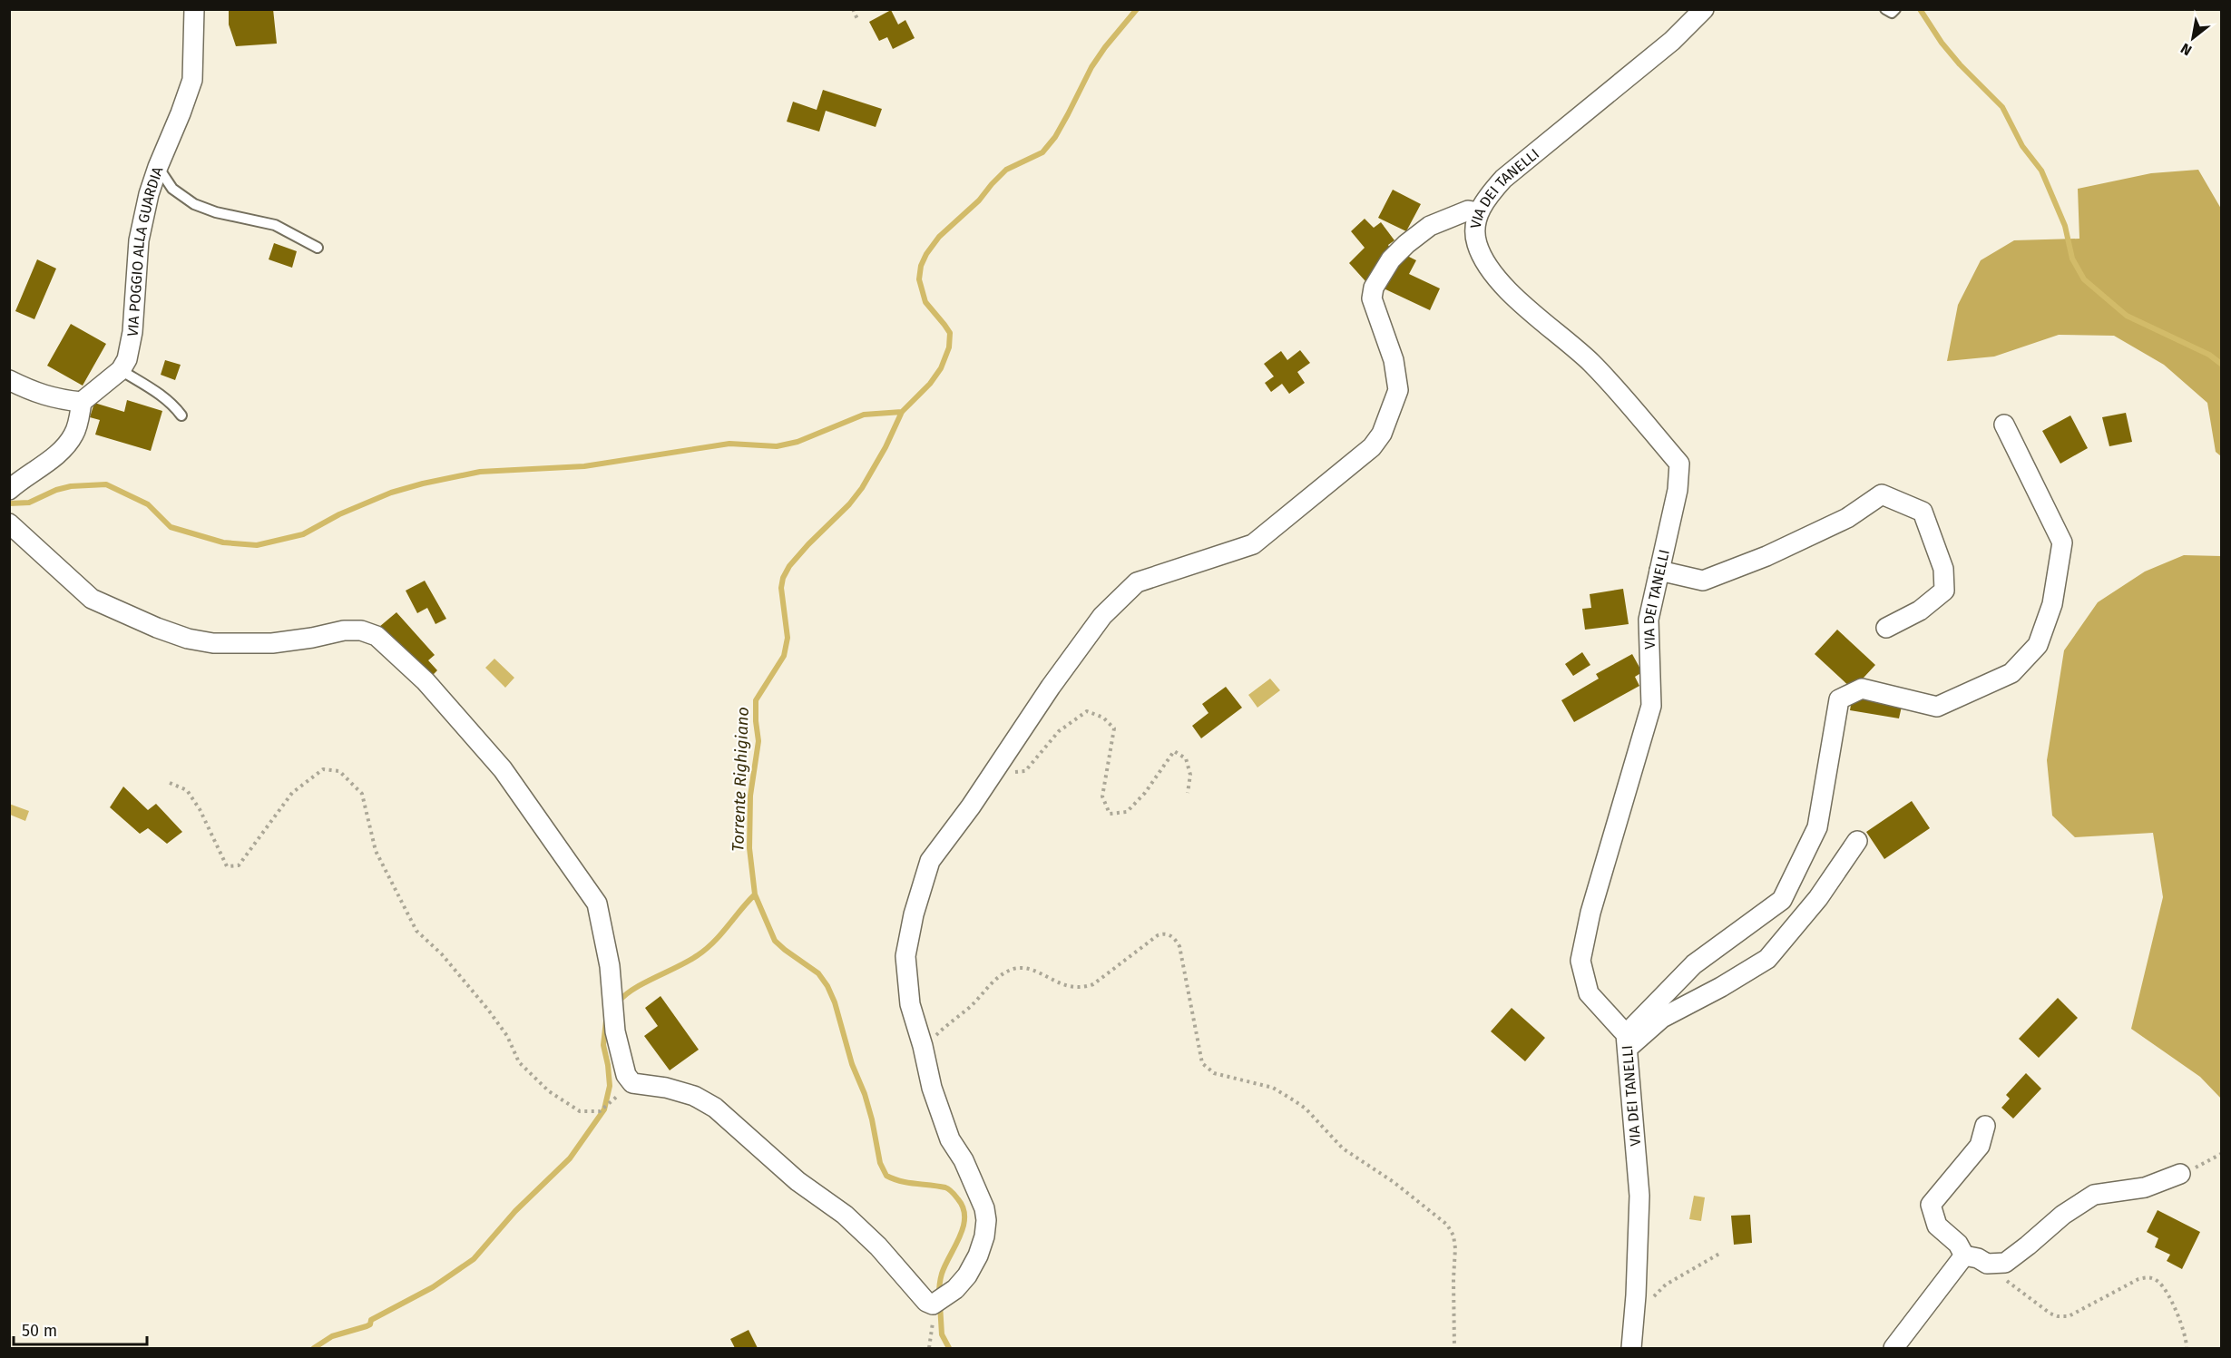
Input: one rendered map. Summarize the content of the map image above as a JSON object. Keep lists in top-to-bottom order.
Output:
{
  "streets": {
    "street": ["VIA DEI TANELLI", "VIA POGGIO ALLA GUARDIA"]
  },
  "water": ["Torrente Righigiano"],
  "scale_bar": "50 m",
  "north": "bottom left"
}
